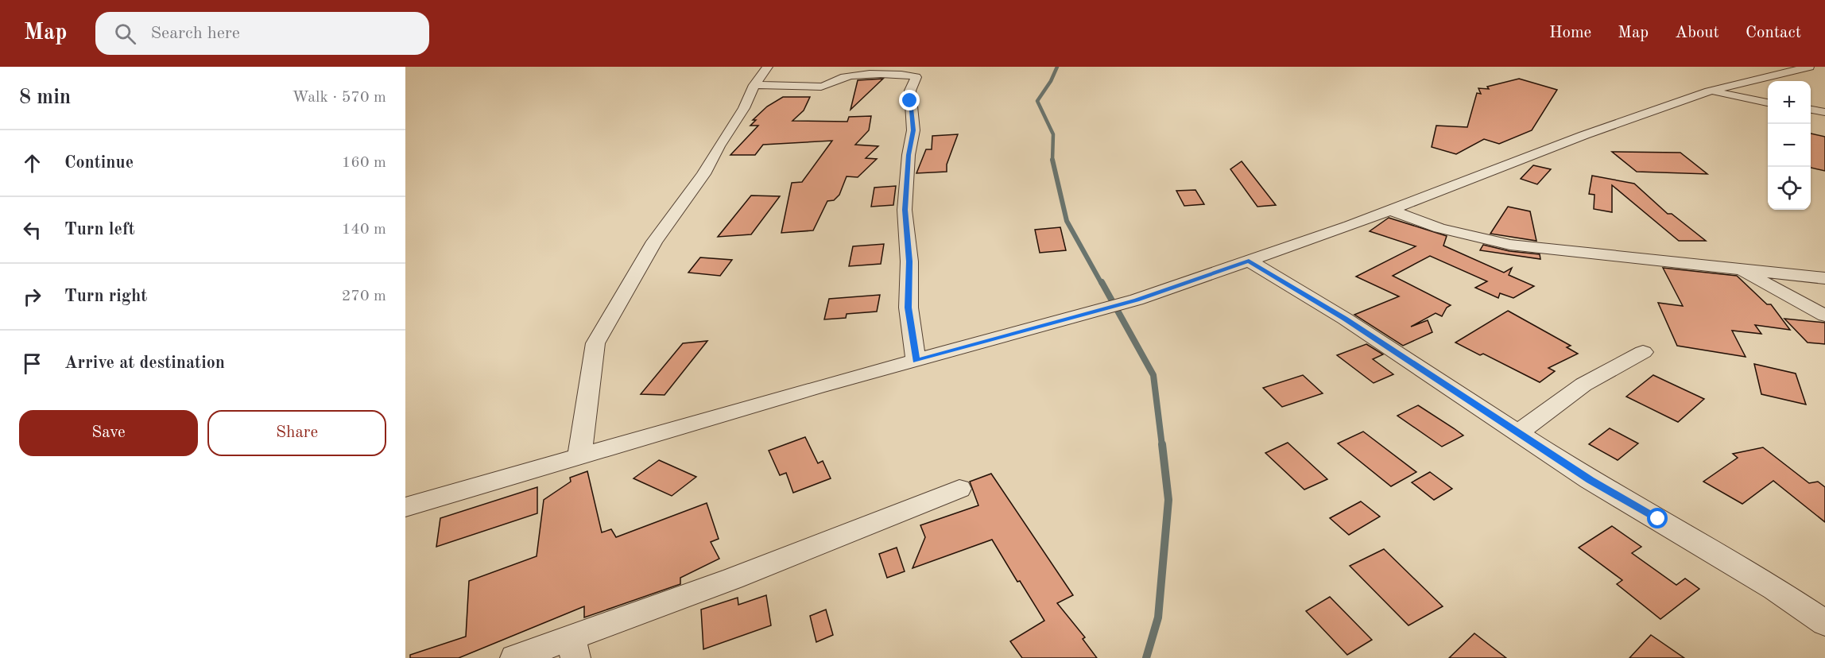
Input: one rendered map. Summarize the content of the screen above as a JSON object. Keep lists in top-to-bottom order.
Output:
{
  "page": {
    "header": "Map",
    "search": "Search here",
    "nav": [
      "Home",
      "Map",
      "About",
      "Contact"
    ],
    "heading": ["8 min", "Walk · 570 m"],
    "map_buttons": ["+", "−"],
    "list": [
      ["Continue", "160 m"],
      ["Turn left", "140 m"],
      ["Turn right", "270 m"],
      "Arrive at destination"
    ],
    "buttons": ["Save", "Share"]
  }
}
